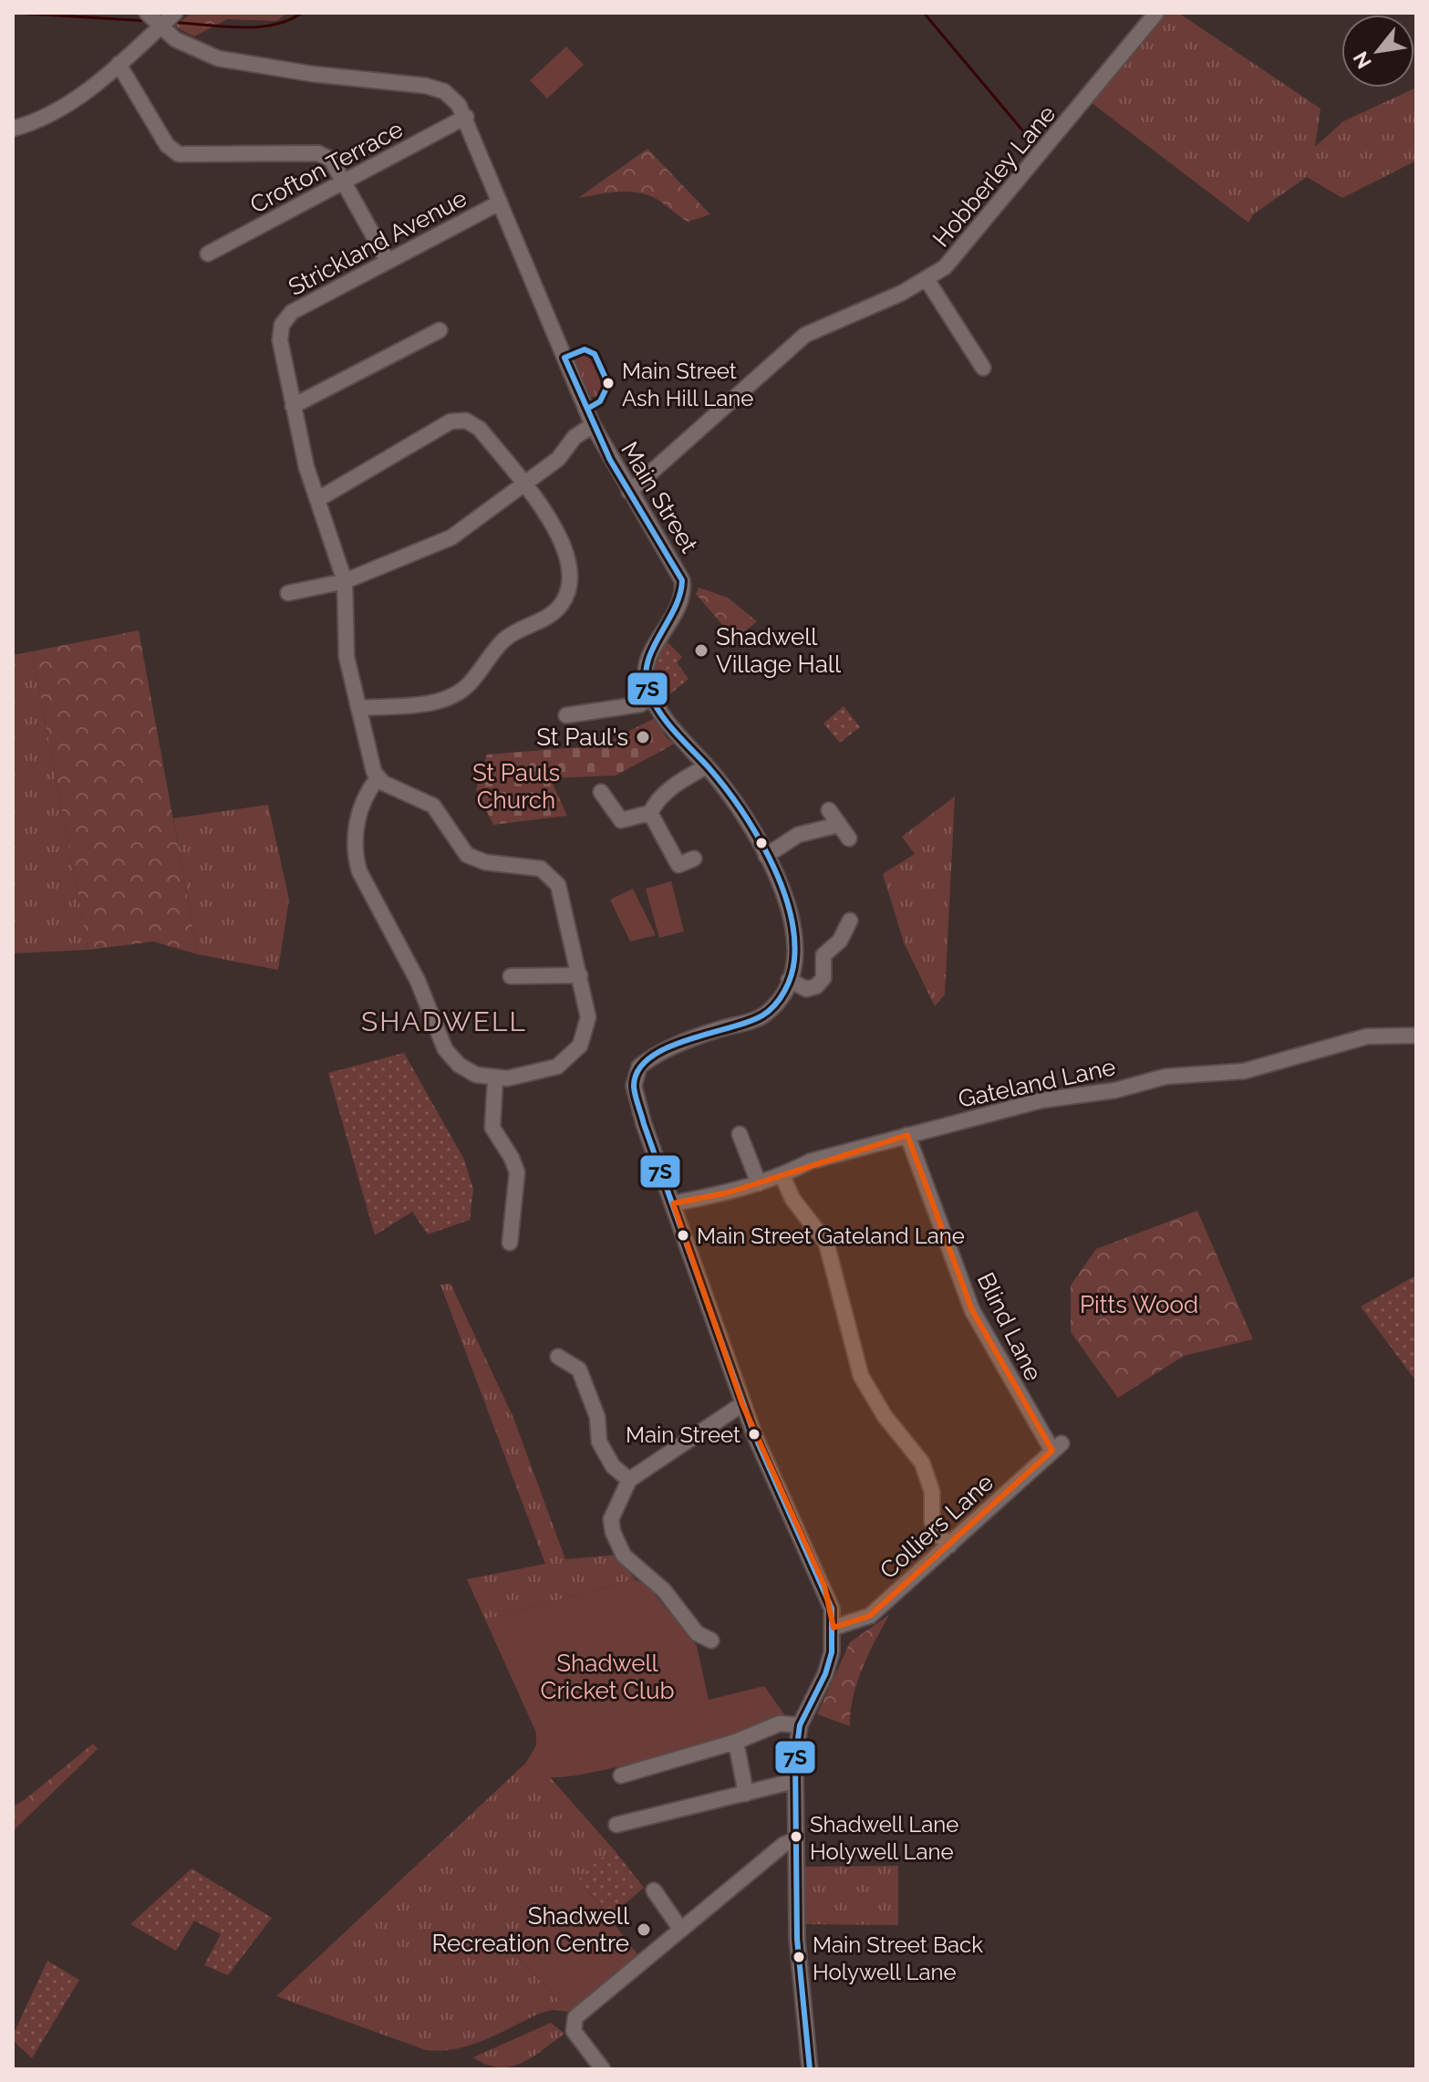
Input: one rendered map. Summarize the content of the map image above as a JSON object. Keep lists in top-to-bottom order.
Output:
{
  "streets": {
    "street": [
      "Crofton Terrace",
      "Hobberley Lane",
      "Strickland Avenue",
      "Main Street",
      "Gateland Lane",
      "Blind Lane",
      "Colliers Lane"
    ]
  },
  "crossings": [
    ["Crofton Terrace", "Main Street"],
    ["Hobberley Lane", "Main Street"],
    ["Strickland Avenue", "Main Street"],
    ["Gateland Lane", "Blind Lane"],
    ["Blind Lane", "Colliers Lane"]
  ],
  "districts": ["SHADWELL"],
  "parks": ["St Pauls Church", "Pitts Wood", "Shadwell Cricket Club"],
  "places": [
    "Main Street Ash Hill Lane",
    "Shadwell Village Hall",
    "St Paul's",
    "Main Street Gateland Lane",
    "Main Street",
    "Shadwell Lane Holywell Lane",
    "Shadwell Recreation Centre",
    "Main Street Back Holywell Lane"
  ],
  "lines": ["transit line 7S"],
  "north": "bottom left"
}
